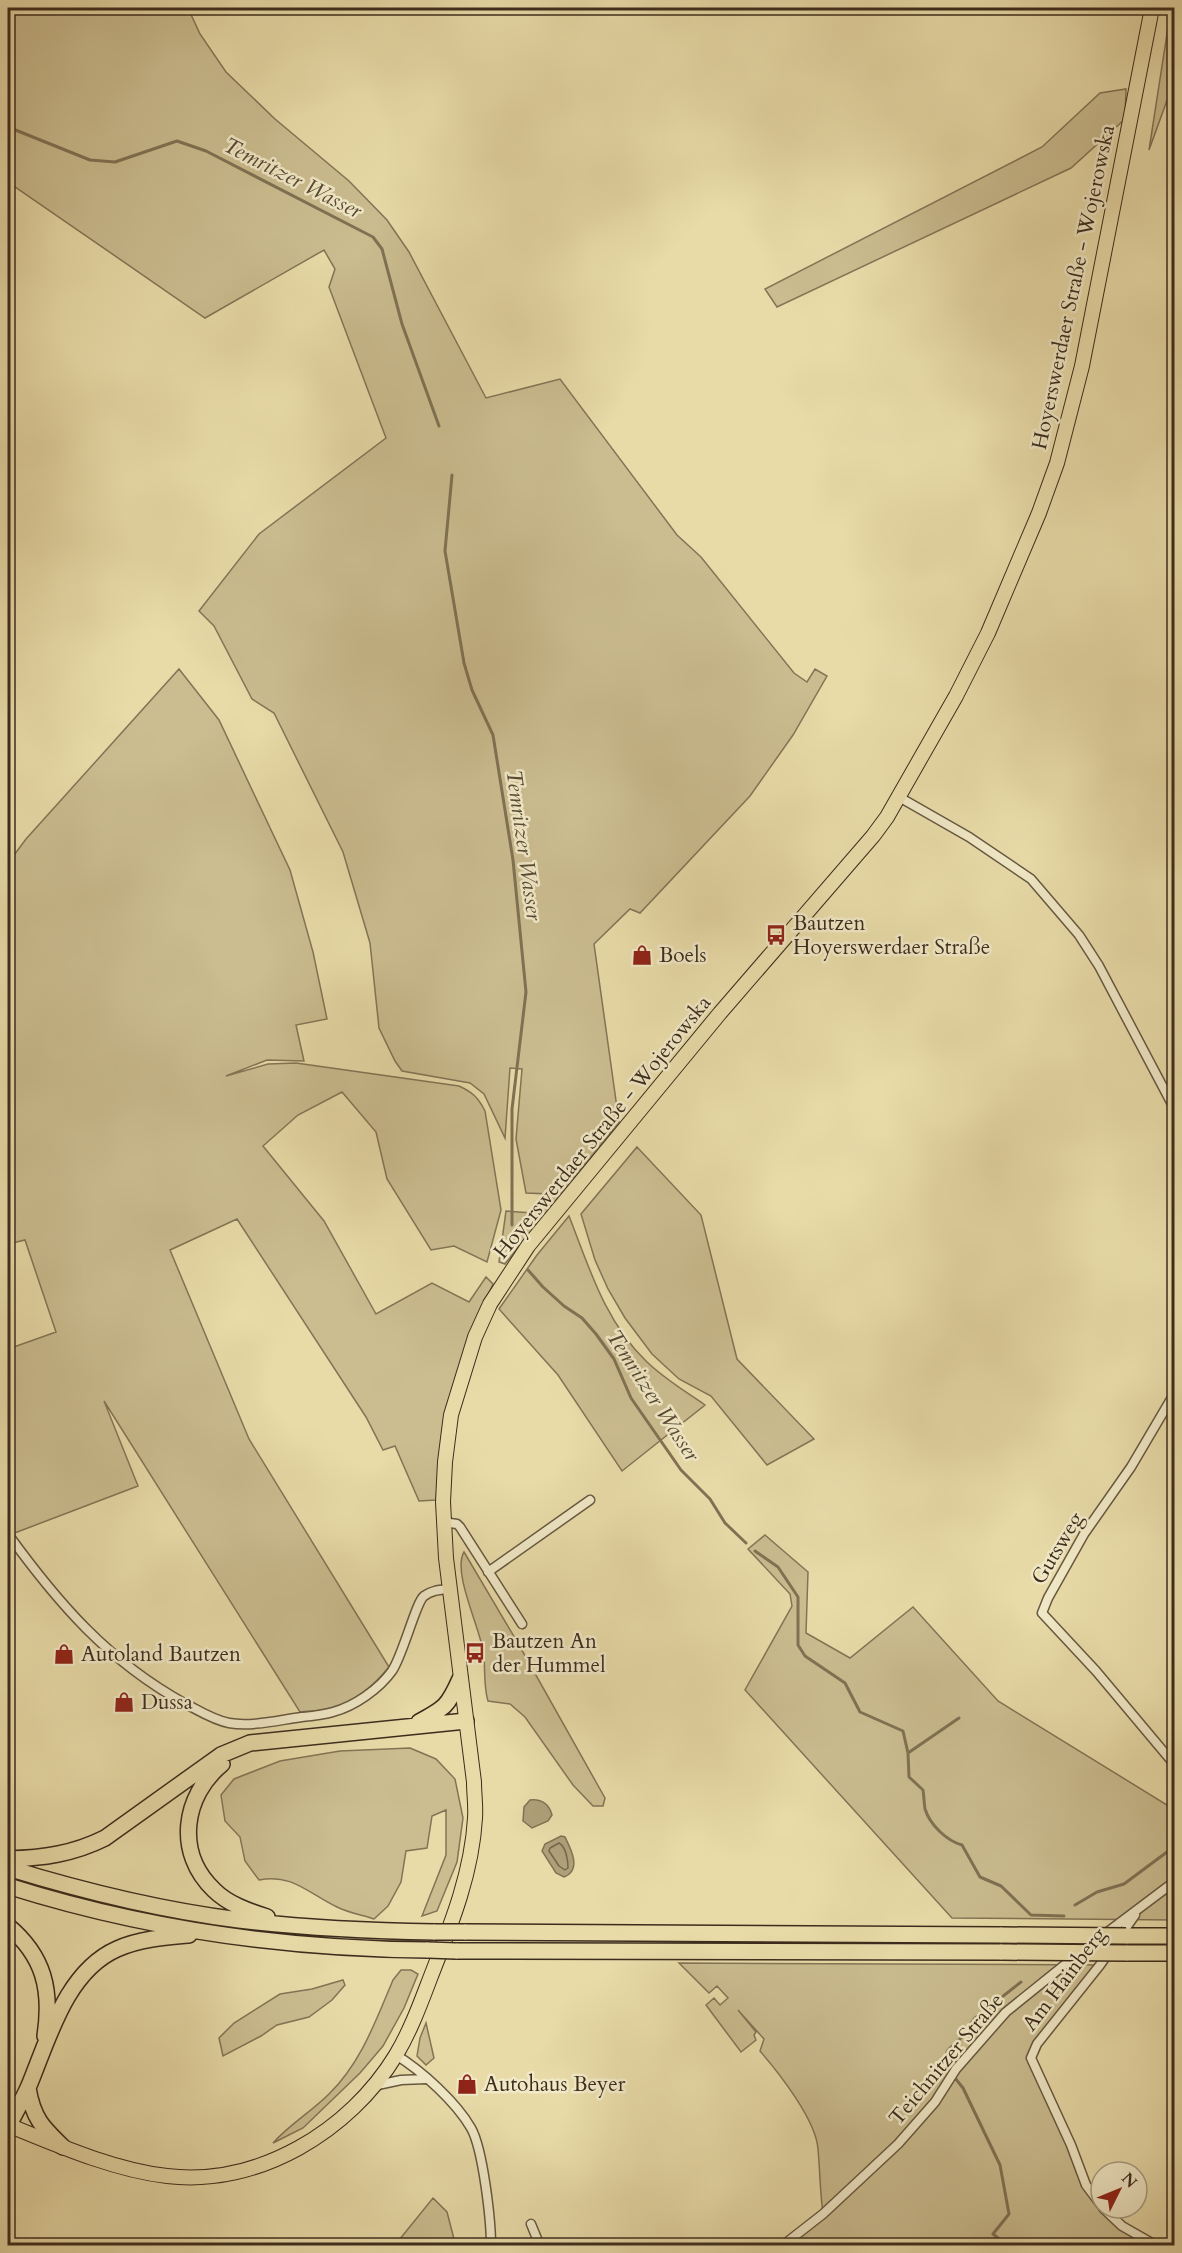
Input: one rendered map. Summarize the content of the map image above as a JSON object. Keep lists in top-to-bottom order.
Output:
{
  "streets": {
    "main road": ["Hoyerswerdaer Straße - Wojerowska"],
    "street": ["Gutsweg", "Am Hainberg", "Teichnitzer Straße"]
  },
  "crossings": [
    ["Am Hainberg", "Teichnitzer Straße"]
  ],
  "water": ["Temritzer Wasser"],
  "places": {
    "bus stop": ["Bautzen Hoyerswerdaer Straße", "Bautzen An der Hummel"],
    "shop": [
      "Boels",
      "Autoland Bautzen",
      "Dussa",
      "Autohaus Beyer"
    ]
  },
  "north": "top right"
}
